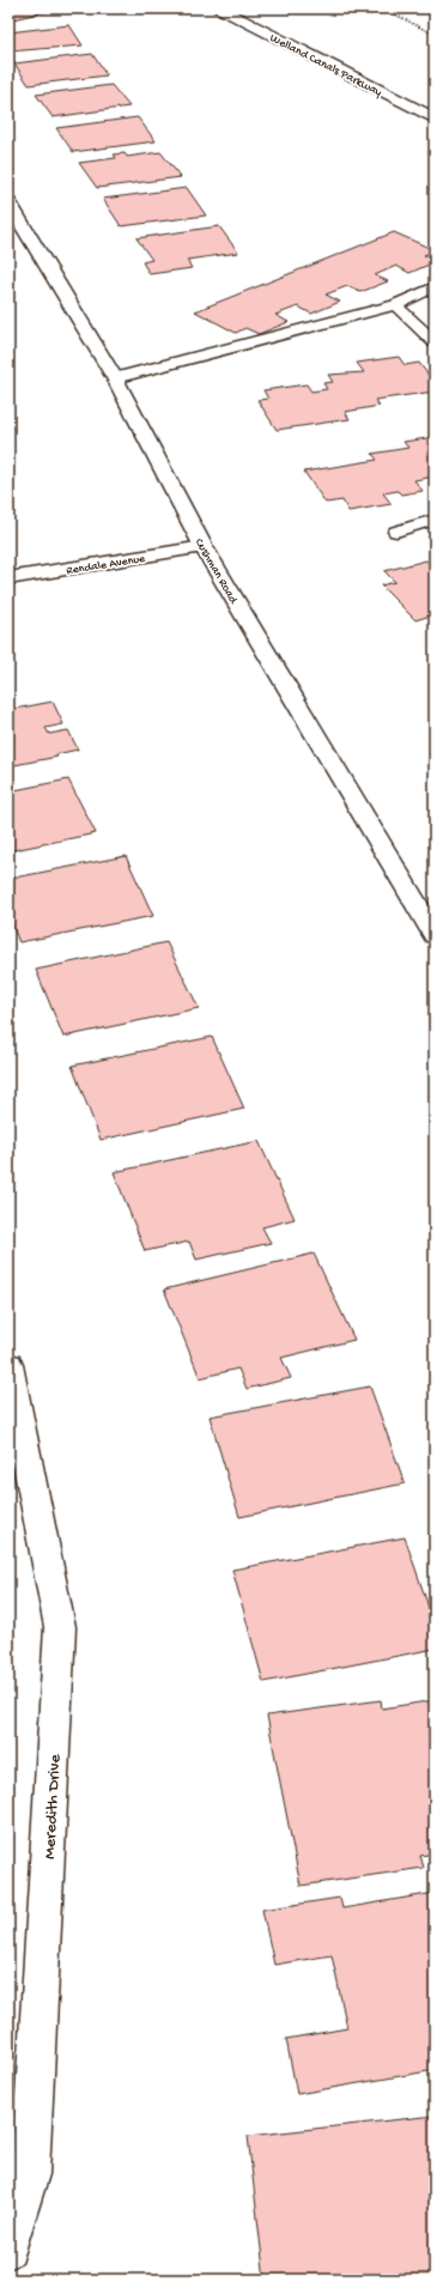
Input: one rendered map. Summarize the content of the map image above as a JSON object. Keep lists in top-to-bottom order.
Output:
{
  "streets": {
    "street": [
      "Welland Canals Parkway",
      "Rendale Avenue",
      "Cushman Road",
      "Meredith Drive"
    ]
  },
  "crossings": [
    ["Rendale Avenue", "Cushman Road"]
  ]
}
